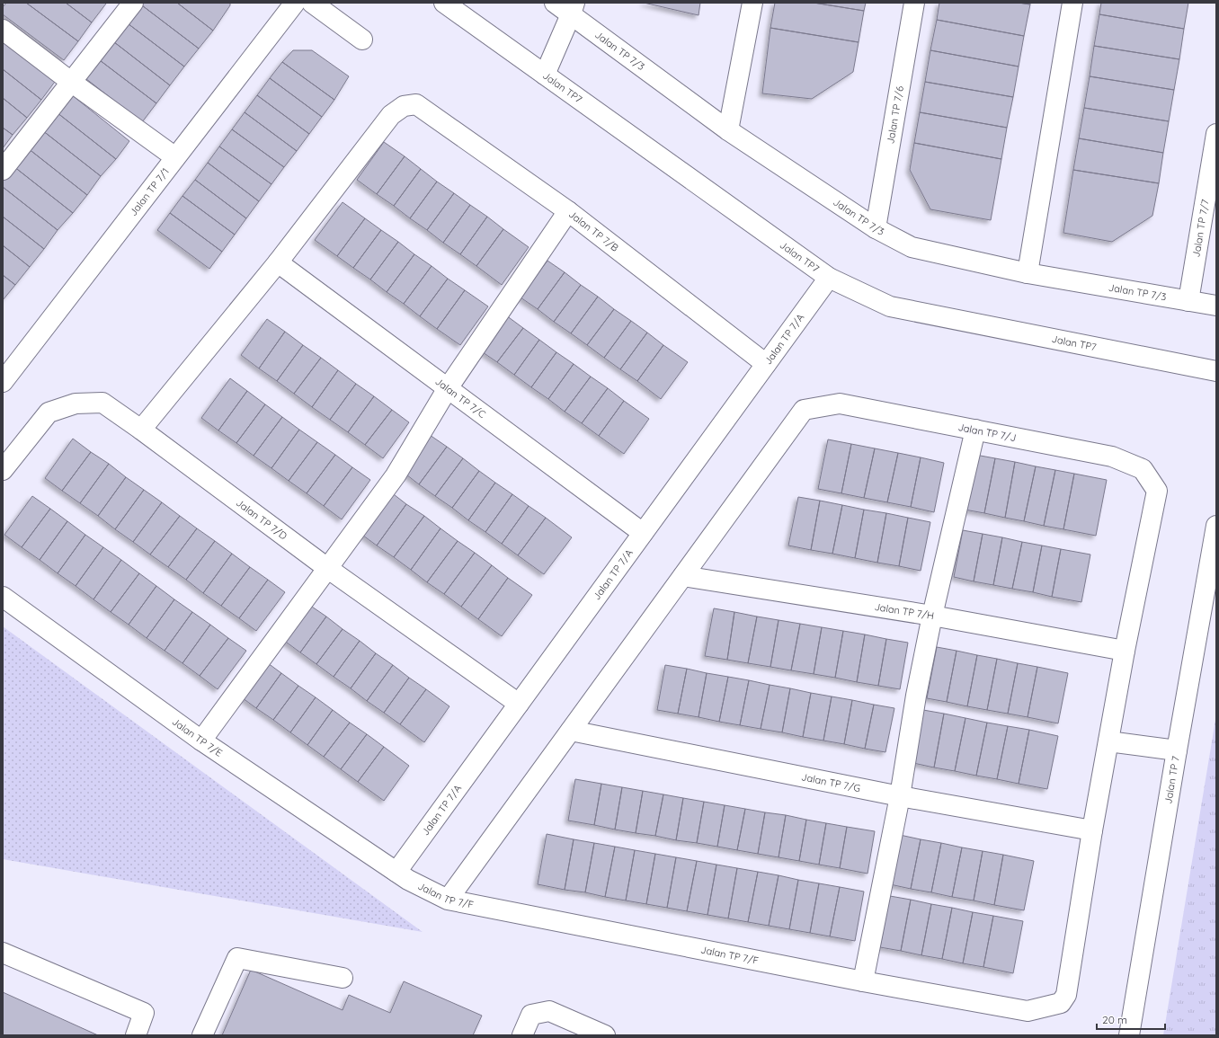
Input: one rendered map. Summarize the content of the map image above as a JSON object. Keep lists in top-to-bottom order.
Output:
{
  "streets": {
    "street": [
      "Jalan TP 7/3",
      "Jalan TP7",
      "Jalan TP 7/6",
      "Jalan TP 7/1",
      "Jalan TP 7/7",
      "Jalan TP 7/B",
      "Jalan TP 7/A",
      "Jalan TP 7/C",
      "Jalan TP 7/J",
      "Jalan TP 7/D",
      "Jalan TP 7/H",
      "Jalan TP 7/E",
      "Jalan TP 7",
      "Jalan TP 7/G",
      "Jalan TP 7/F"
    ]
  },
  "crossings": [
    ["Jalan TP 7/3", "Jalan TP 7/6"],
    ["Jalan TP 7/3", "Jalan TP 7/7"],
    ["Jalan TP7", "Jalan TP 7/A"],
    ["Jalan TP 7/B", "Jalan TP 7/A"],
    ["Jalan TP 7/B", "Jalan TP 7/C"],
    ["Jalan TP 7/A", "Jalan TP 7/C"],
    ["Jalan TP 7/A", "Jalan TP 7/D"],
    ["Jalan TP 7/A", "Jalan TP 7/E"],
    ["Jalan TP 7/A", "Jalan TP 7/F"],
    ["Jalan TP 7/J", "Jalan TP 7/H"],
    ["Jalan TP 7/E", "Jalan TP 7/F"],
    ["Jalan TP 7/G", "Jalan TP 7/F"]
  ],
  "scale_bar": "20 m"
}
